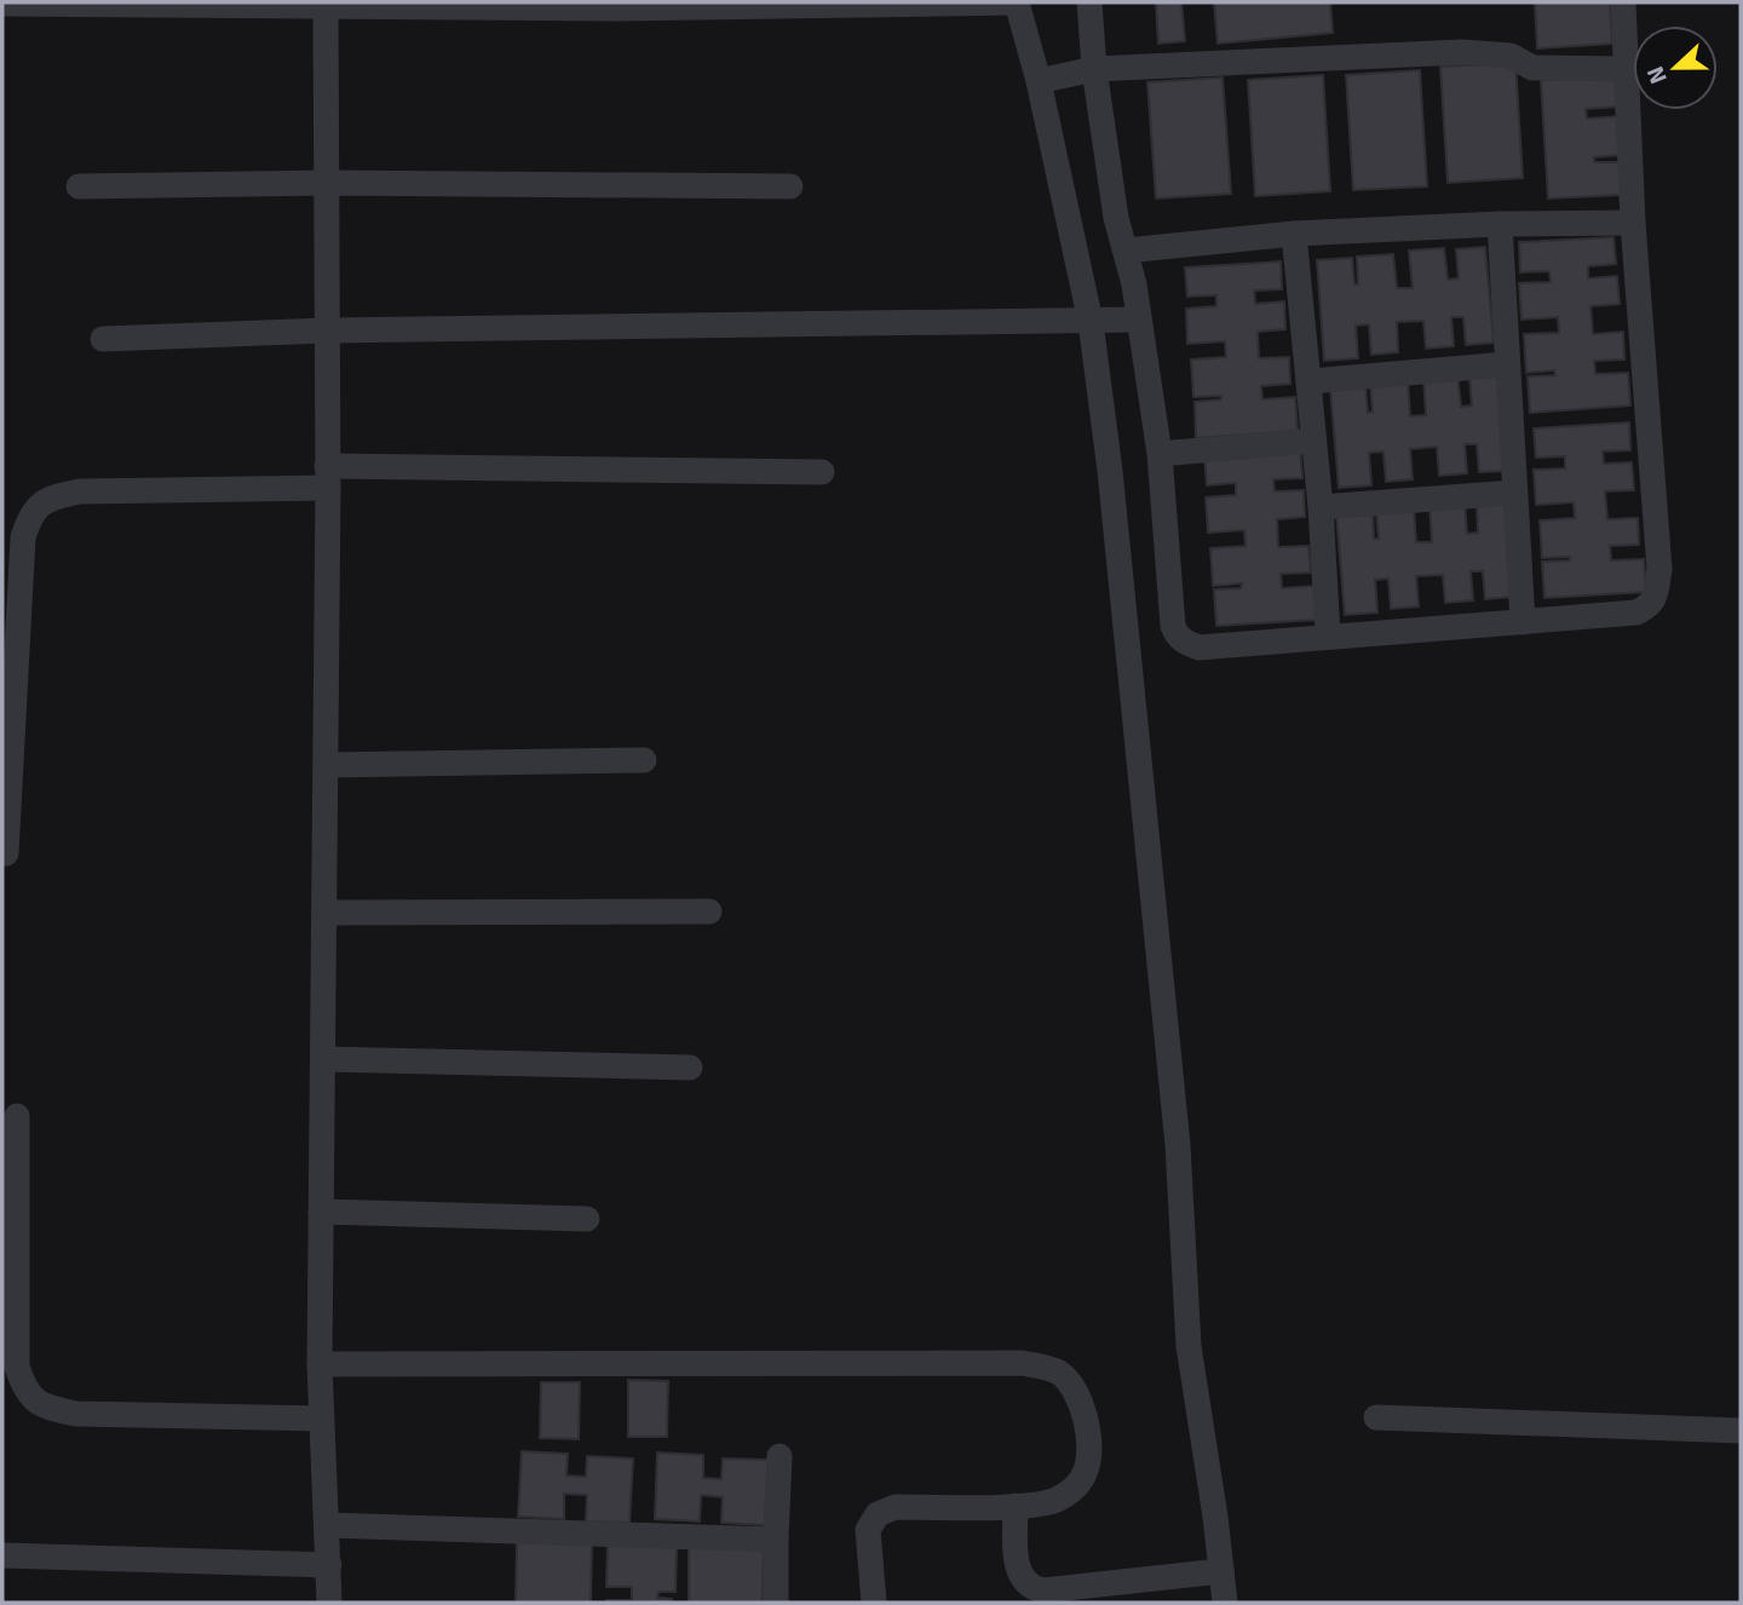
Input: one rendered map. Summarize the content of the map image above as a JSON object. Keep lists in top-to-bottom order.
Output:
{
  "north": "left"
}
